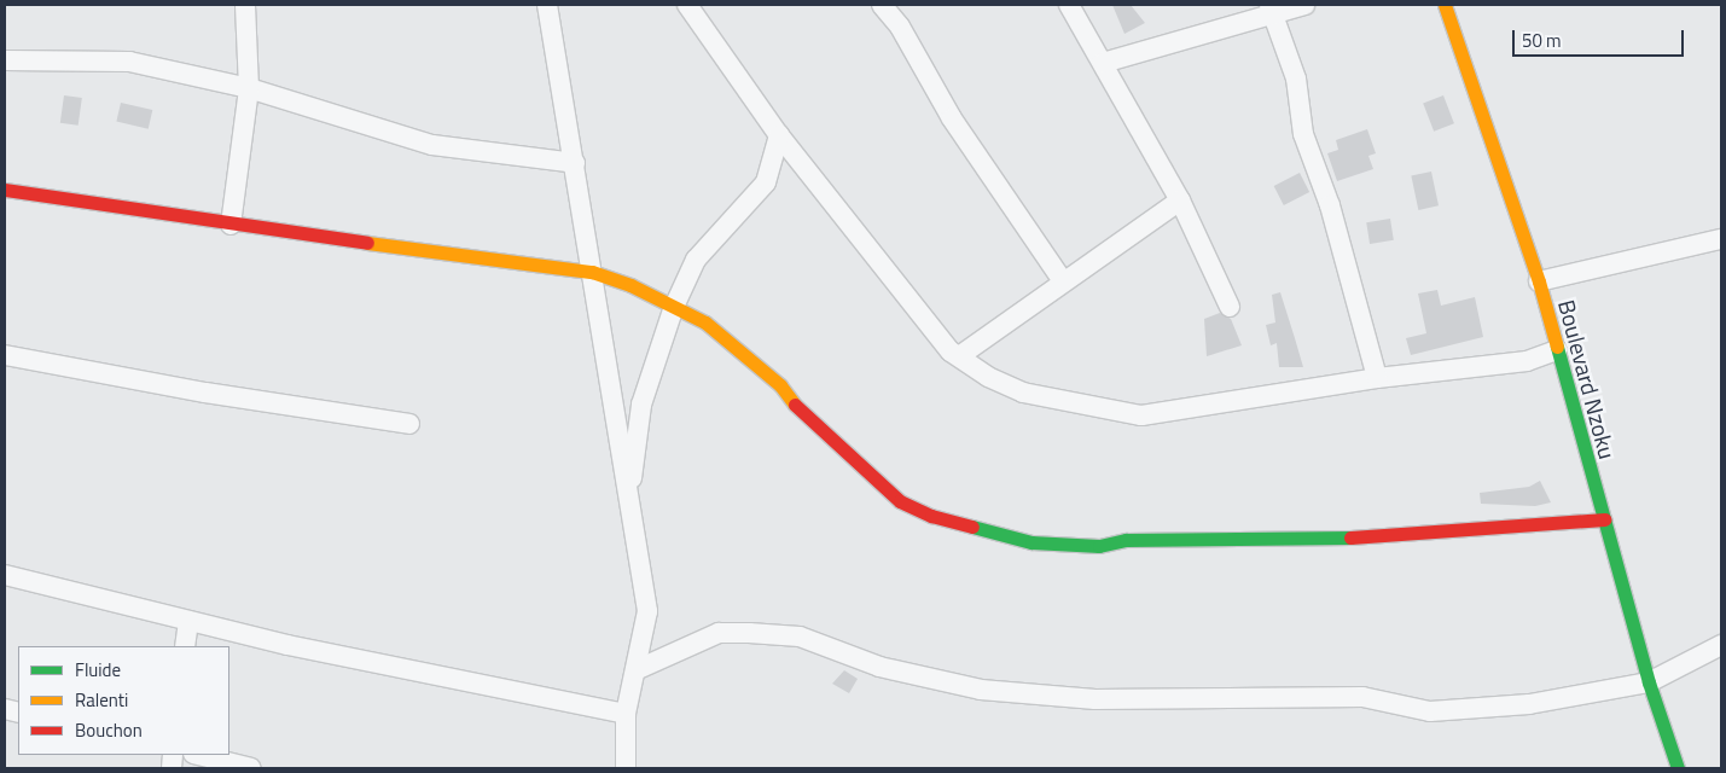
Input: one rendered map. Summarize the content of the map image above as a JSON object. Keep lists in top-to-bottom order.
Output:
{
  "streets": {
    "street": ["Boulevard Nzoku"]
  },
  "legend": ["Fluide", "Ralenti", "Bouchon"],
  "scale_bar": "50 m"
}
